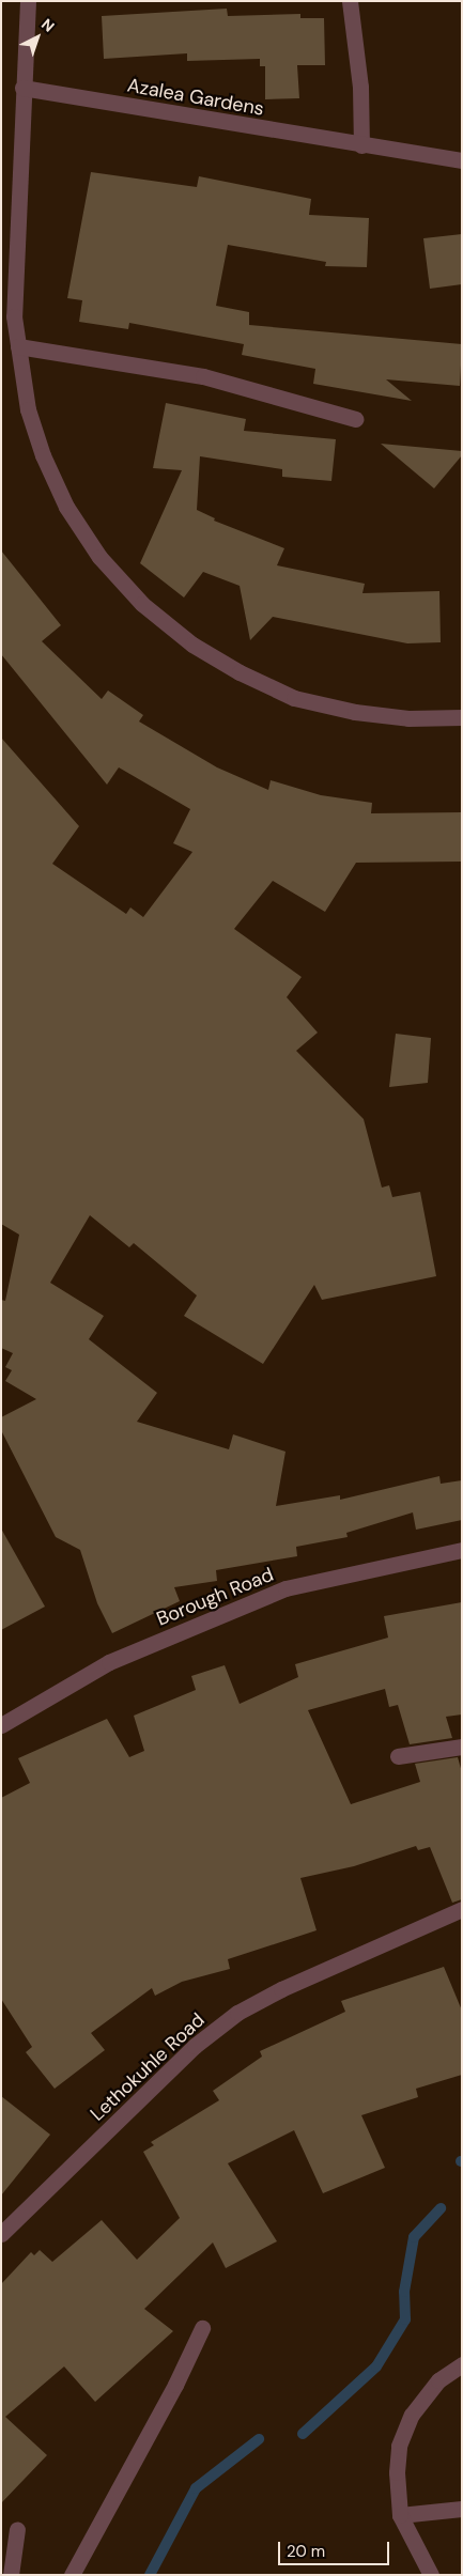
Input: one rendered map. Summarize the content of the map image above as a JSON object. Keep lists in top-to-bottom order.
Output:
{
  "streets": {
    "street": ["Azalea Gardens", "Borough Road", "Lethokuhle Road"]
  },
  "scale_bar": "20 m",
  "north": "top right"
}
